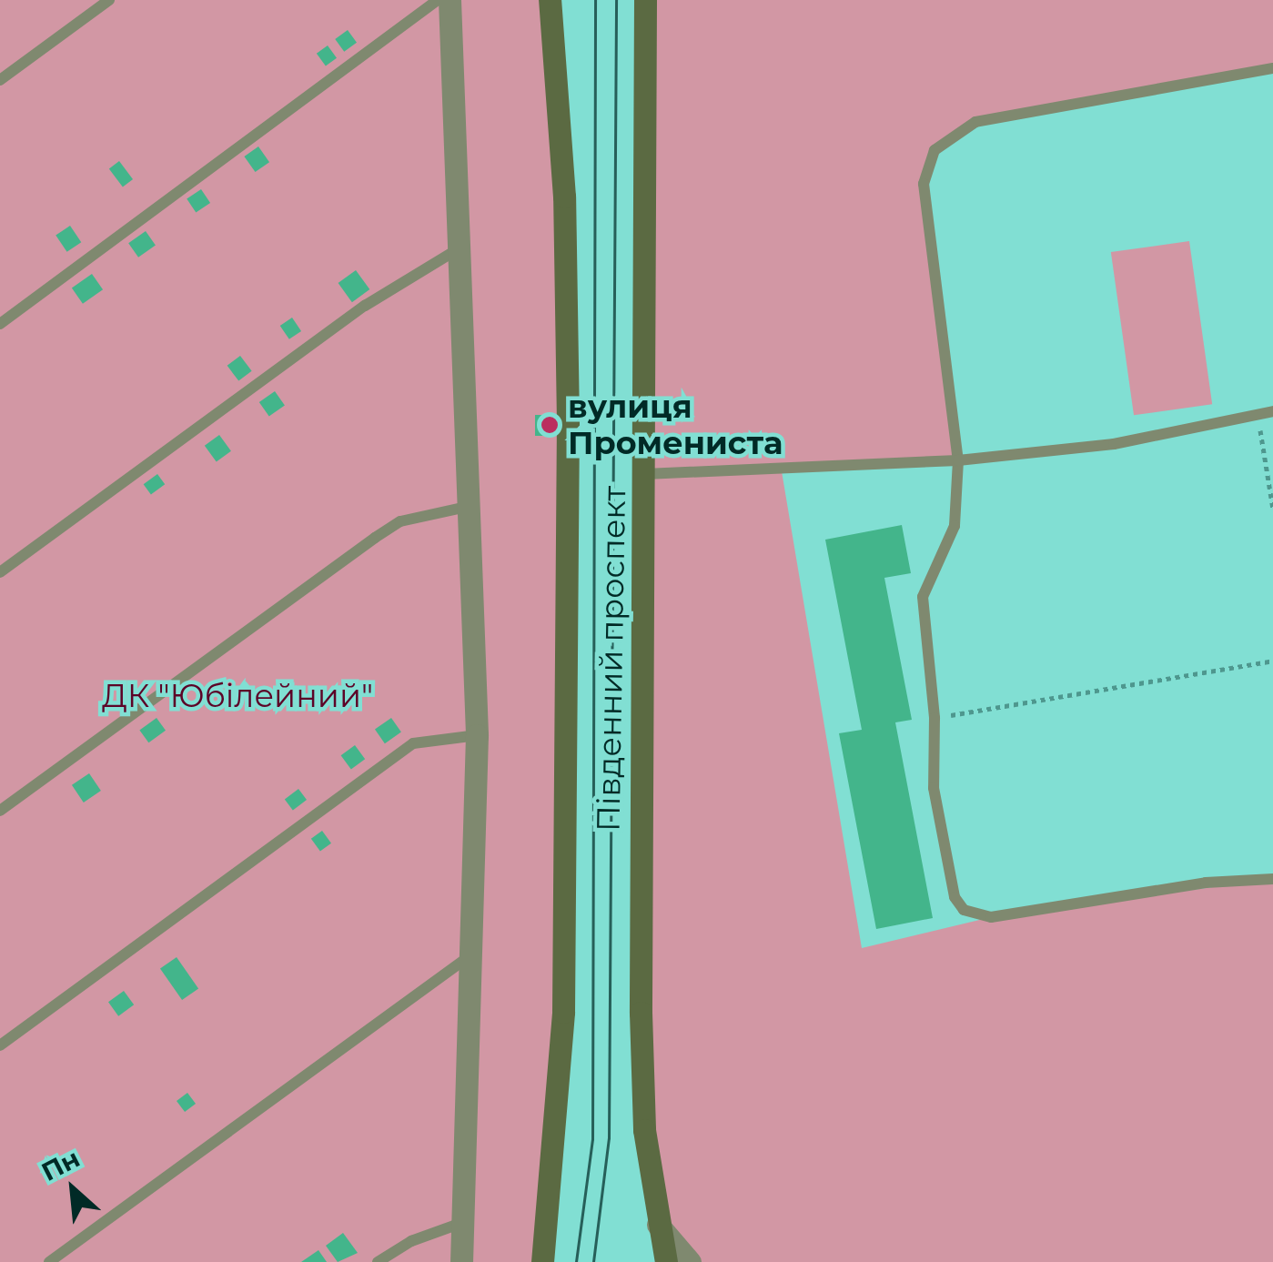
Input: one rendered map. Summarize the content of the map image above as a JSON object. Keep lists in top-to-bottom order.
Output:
{
  "streets": {
    "main road": ["Південний проспект"]
  },
  "parks": ["ДК \"Юбілейний\""],
  "places": ["вулиця Промениста"],
  "north": "top left"
}
